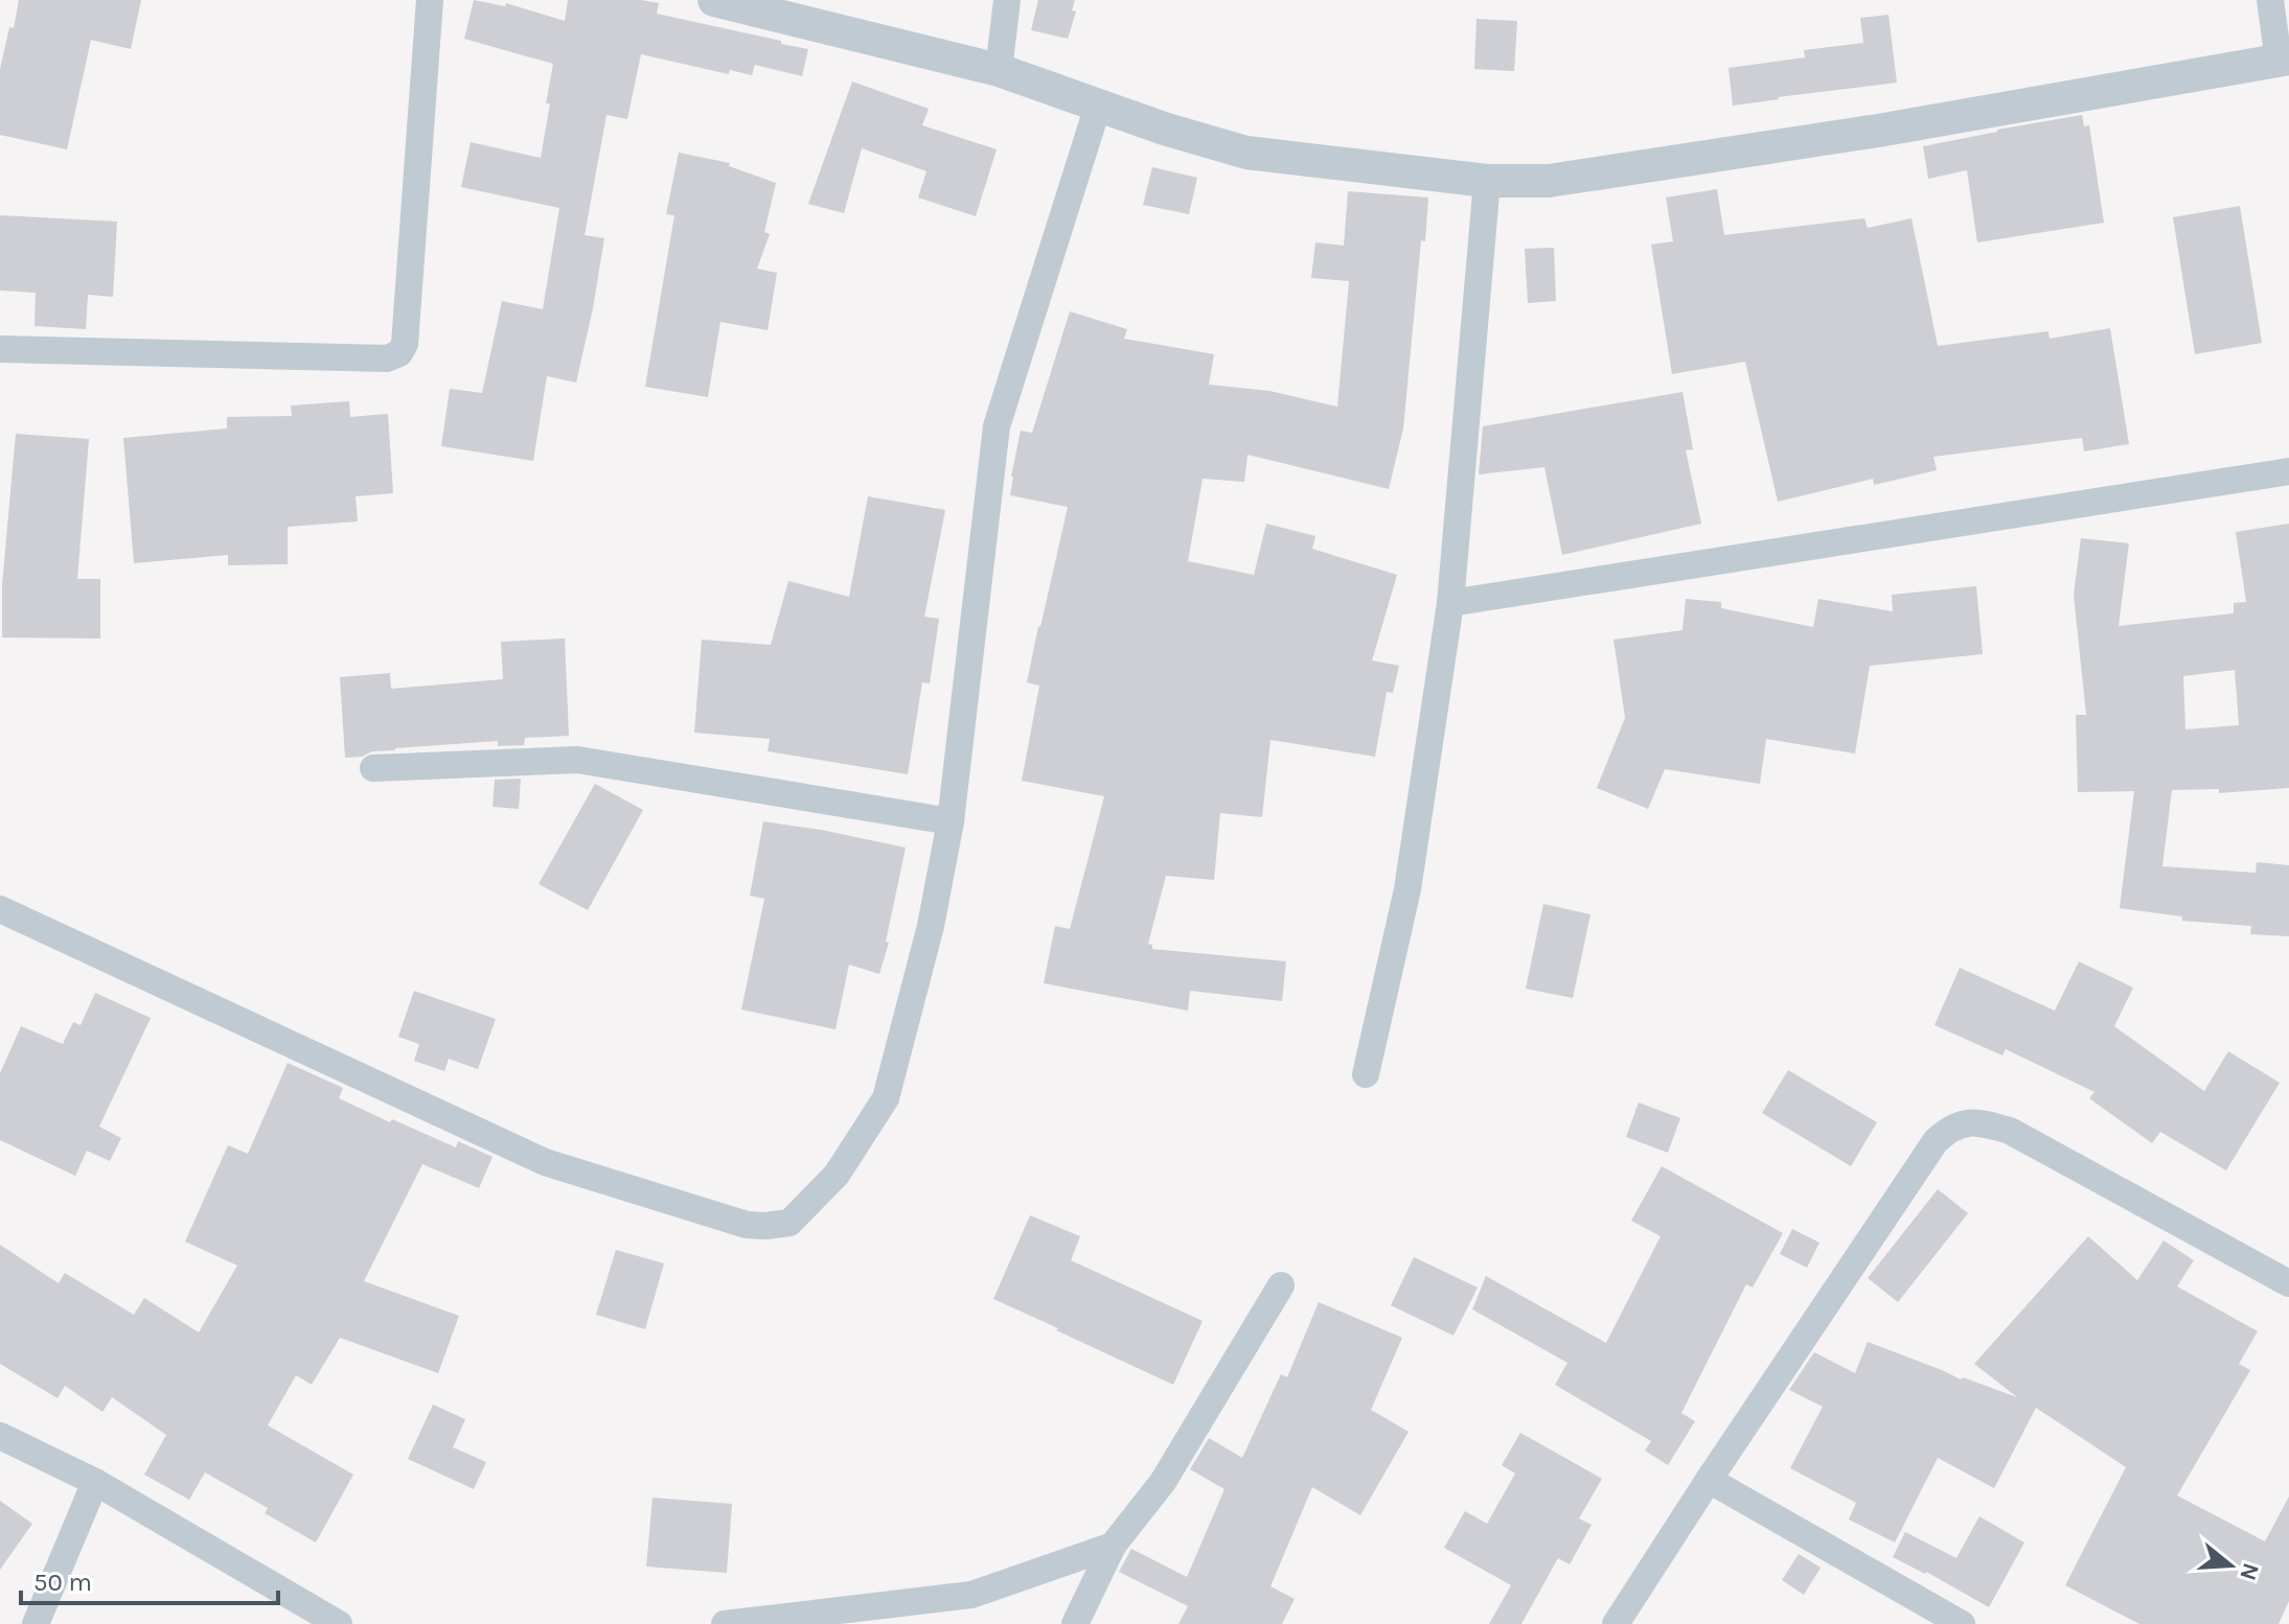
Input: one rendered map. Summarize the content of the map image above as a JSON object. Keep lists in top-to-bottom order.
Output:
{
  "scale_bar": "50 m",
  "north": "right"
}
